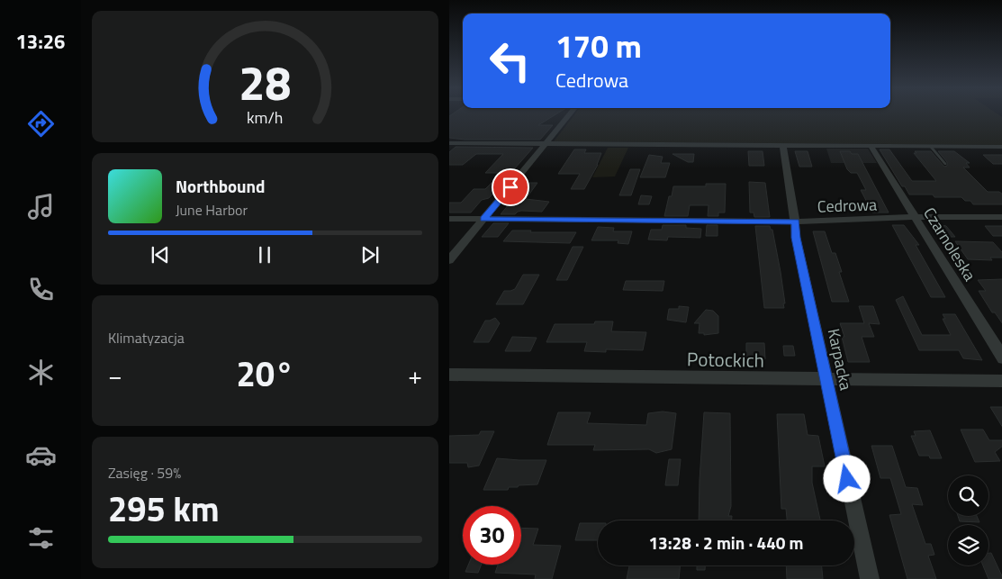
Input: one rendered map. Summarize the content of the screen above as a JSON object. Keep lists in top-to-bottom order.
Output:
{
  "streets": {
    "street": [
      "Cedrowa",
      "Czarnoleska",
      "Potockich",
      "Karpacka"
    ]
  },
  "crossings": [
    ["Cedrowa", "Czarnoleska"],
    ["Cedrowa", "Karpacka"],
    ["Potockich", "Karpacka"]
  ],
  "page": {
    "tabs": "13:26",
    "turn": ["170 m", "Cedrowa"],
    "song": ["Northbound", "June Harbor"],
    "tile": [
      "Klimatyzacja",
      ["Zasięg · 59%", "295 km"]
    ],
    "heat": ["−", "20°", "+"],
    "limit": "30",
    "trip": "13:28 · 2 min · 440 m",
    "gauge": ["28", "km/h"]
  }
}
